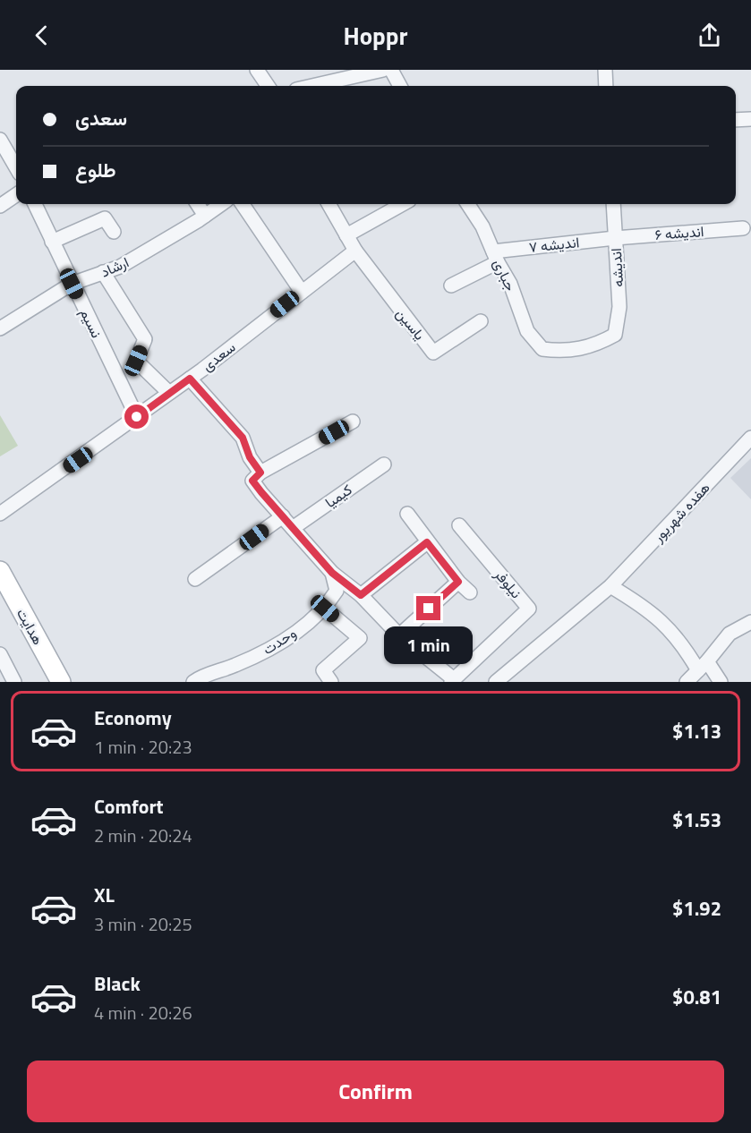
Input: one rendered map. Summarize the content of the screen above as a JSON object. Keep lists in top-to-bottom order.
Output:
{
  "streets": {
    "main road": ["هدایت"],
    "street": [
      "اندیشه ۶",
      "اندیشه ۷",
      "ارشاد",
      "اندیشه",
      "جباری",
      "نسیم",
      "یاسین",
      "سعدی",
      "کیمیا",
      "هفده شهریور",
      "نیلوفر",
      "وحدت"
    ]
  },
  "crossings": [
    ["اندیشه ۶", "اندیشه ۷"],
    ["اندیشه ۶", "اندیشه"],
    ["اندیشه ۷", "اندیشه"],
    ["اندیشه ۷", "جباری"],
    ["ارشاد", "نسیم"],
    ["اندیشه", "جباری"],
    ["نسیم", "سعدی"],
    ["یاسین", "سعدی"]
  ],
  "page": {
    "header": "Hoppr",
    "banner": ["سعدی", "طلوع"],
    "bubble": "1 min",
    "list": [
      {
        "name": "Economy",
        "note": "1 min · 20:23",
        "value": "$1.13"
      },
      {
        "name": "Comfort",
        "note": "2 min · 20:24",
        "value": "$1.53"
      },
      {
        "name": "XL",
        "note": "3 min · 20:25",
        "value": "$1.92"
      },
      {
        "name": "Black",
        "note": "4 min · 20:26",
        "value": "$0.81"
      }
    ],
    "buttons": "Confirm"
  }
}
